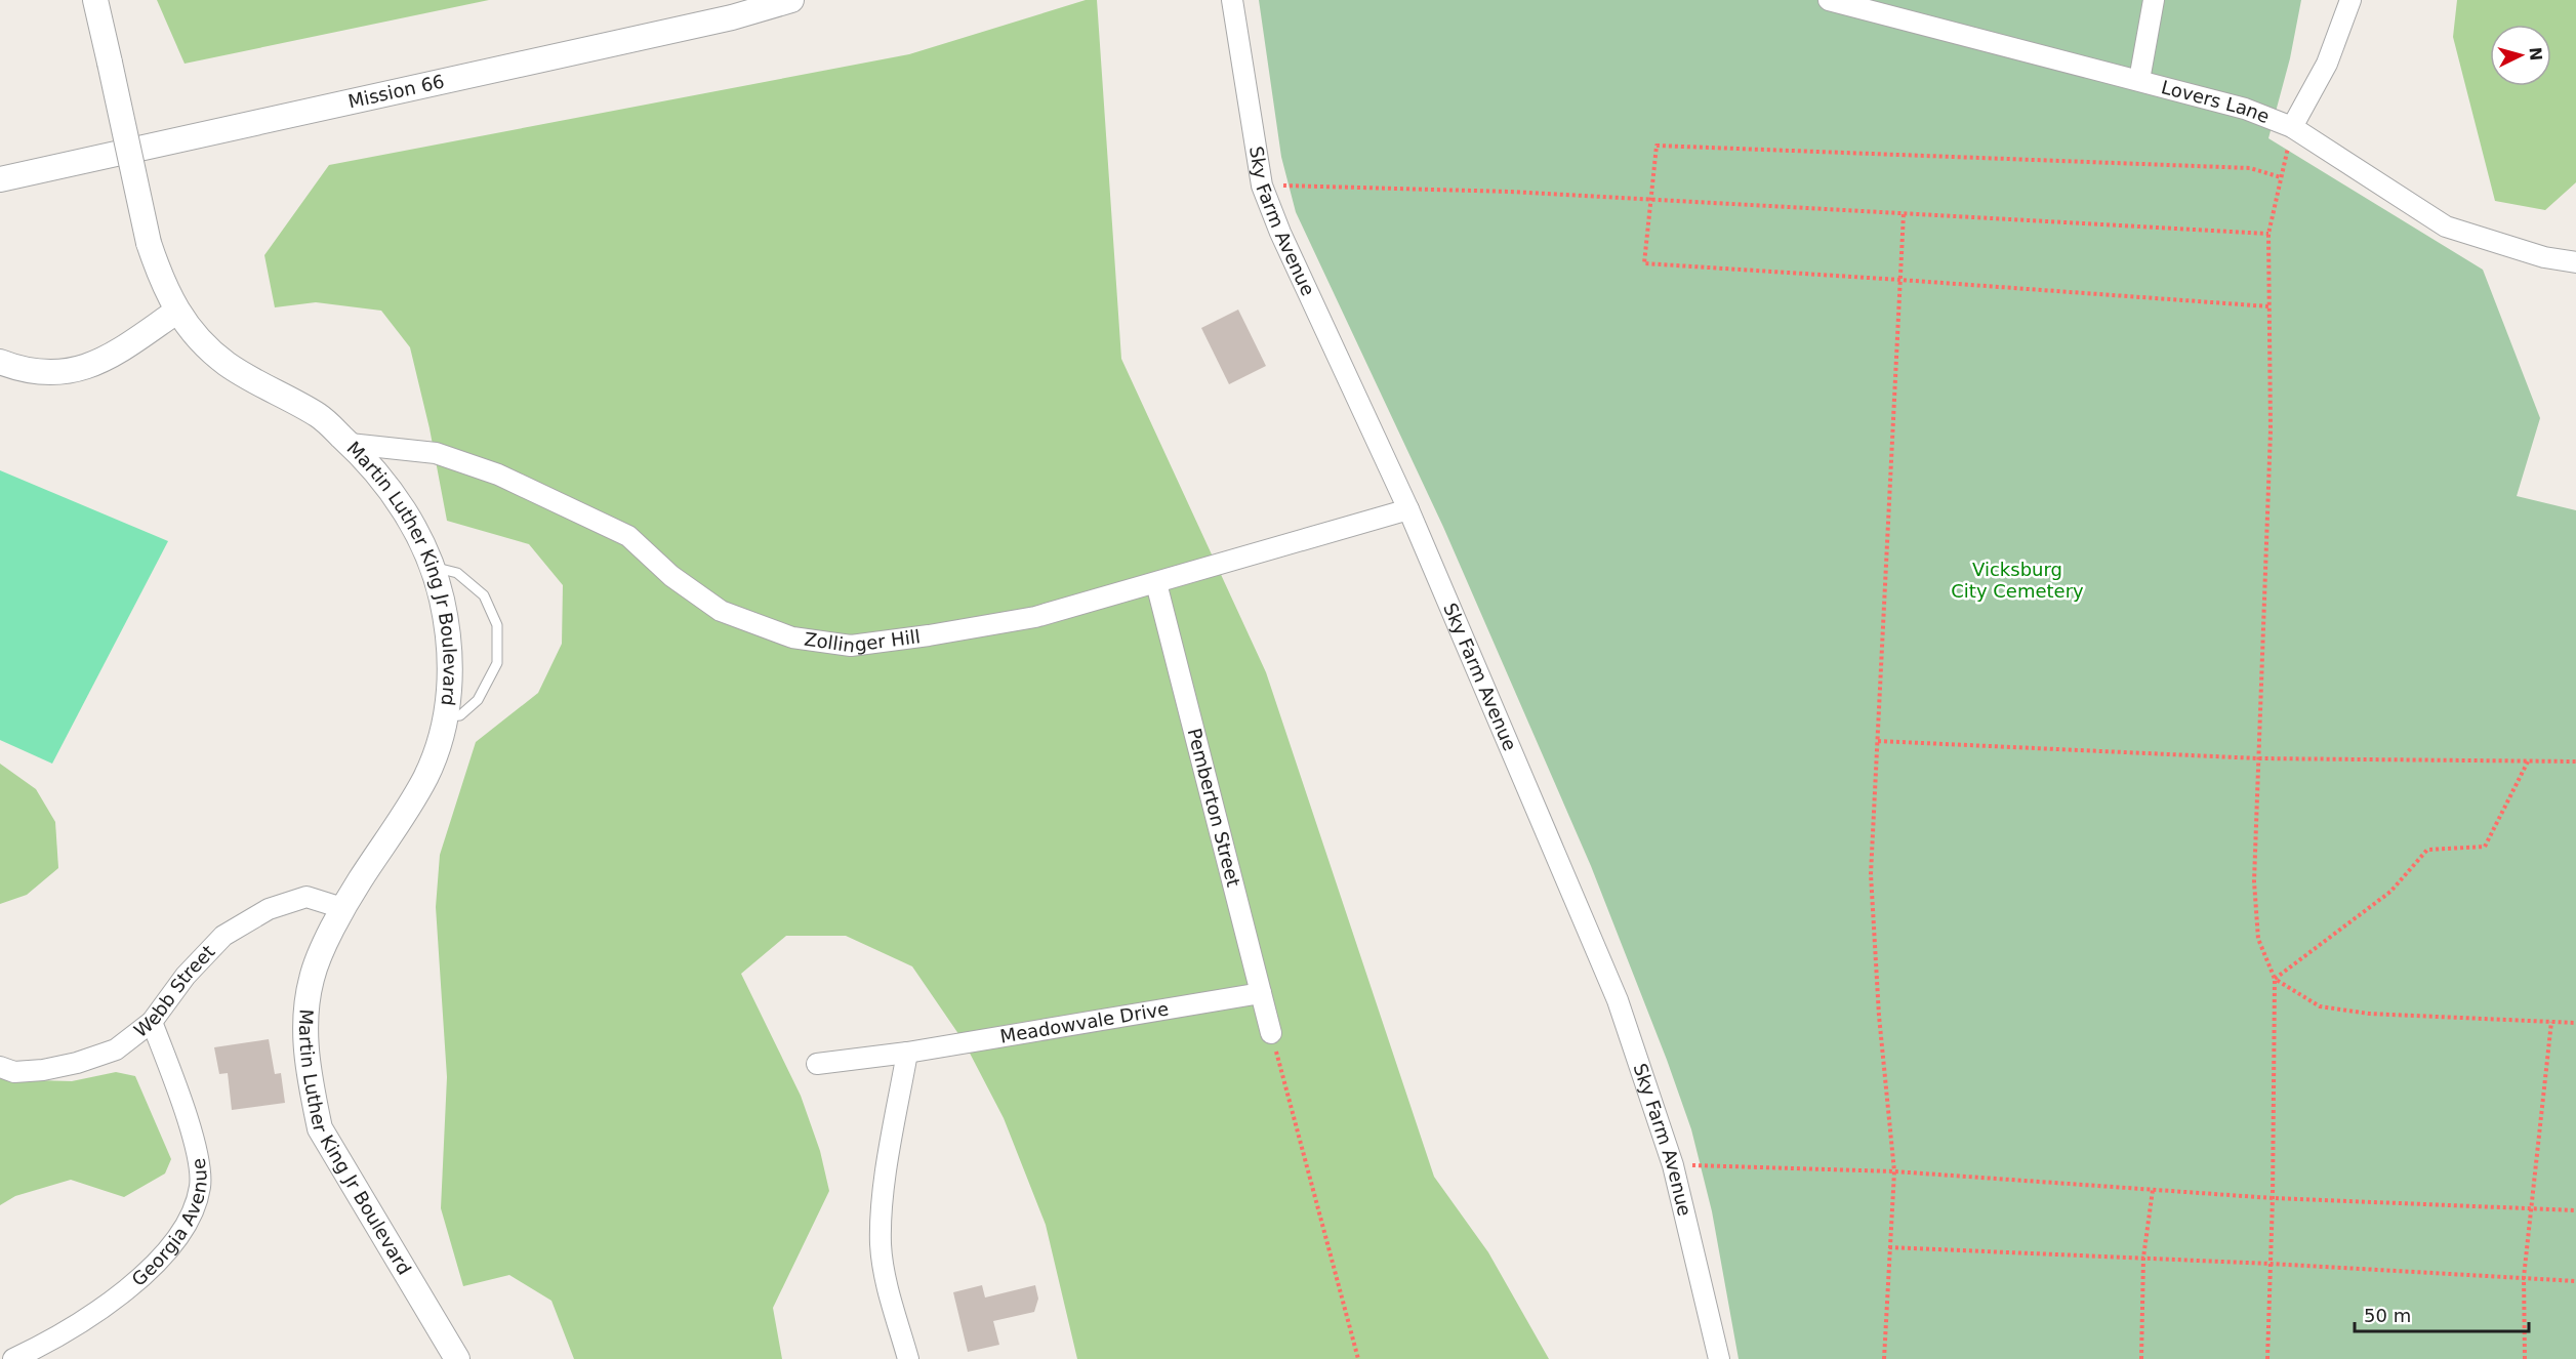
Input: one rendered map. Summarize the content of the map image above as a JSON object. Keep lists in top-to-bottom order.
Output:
{
  "streets": {
    "street": [
      "Mission 66",
      "Lovers Lane",
      "Sky Farm Avenue",
      "Martin Luther King Jr Boulevard",
      "Zollinger Hill",
      "Pemberton Street",
      "Webb Street",
      "Meadowvale Drive",
      "Georgia Avenue"
    ]
  },
  "crossings": [
    ["Sky Farm Avenue", "Zollinger Hill"],
    ["Martin Luther King Jr Boulevard", "Zollinger Hill"],
    ["Martin Luther King Jr Boulevard", "Webb Street"],
    ["Zollinger Hill", "Pemberton Street"],
    ["Pemberton Street", "Meadowvale Drive"],
    ["Webb Street", "Georgia Avenue"]
  ],
  "parks": ["Vicksburg City Cemetery"],
  "scale_bar": "50 m",
  "north": "right"
}
